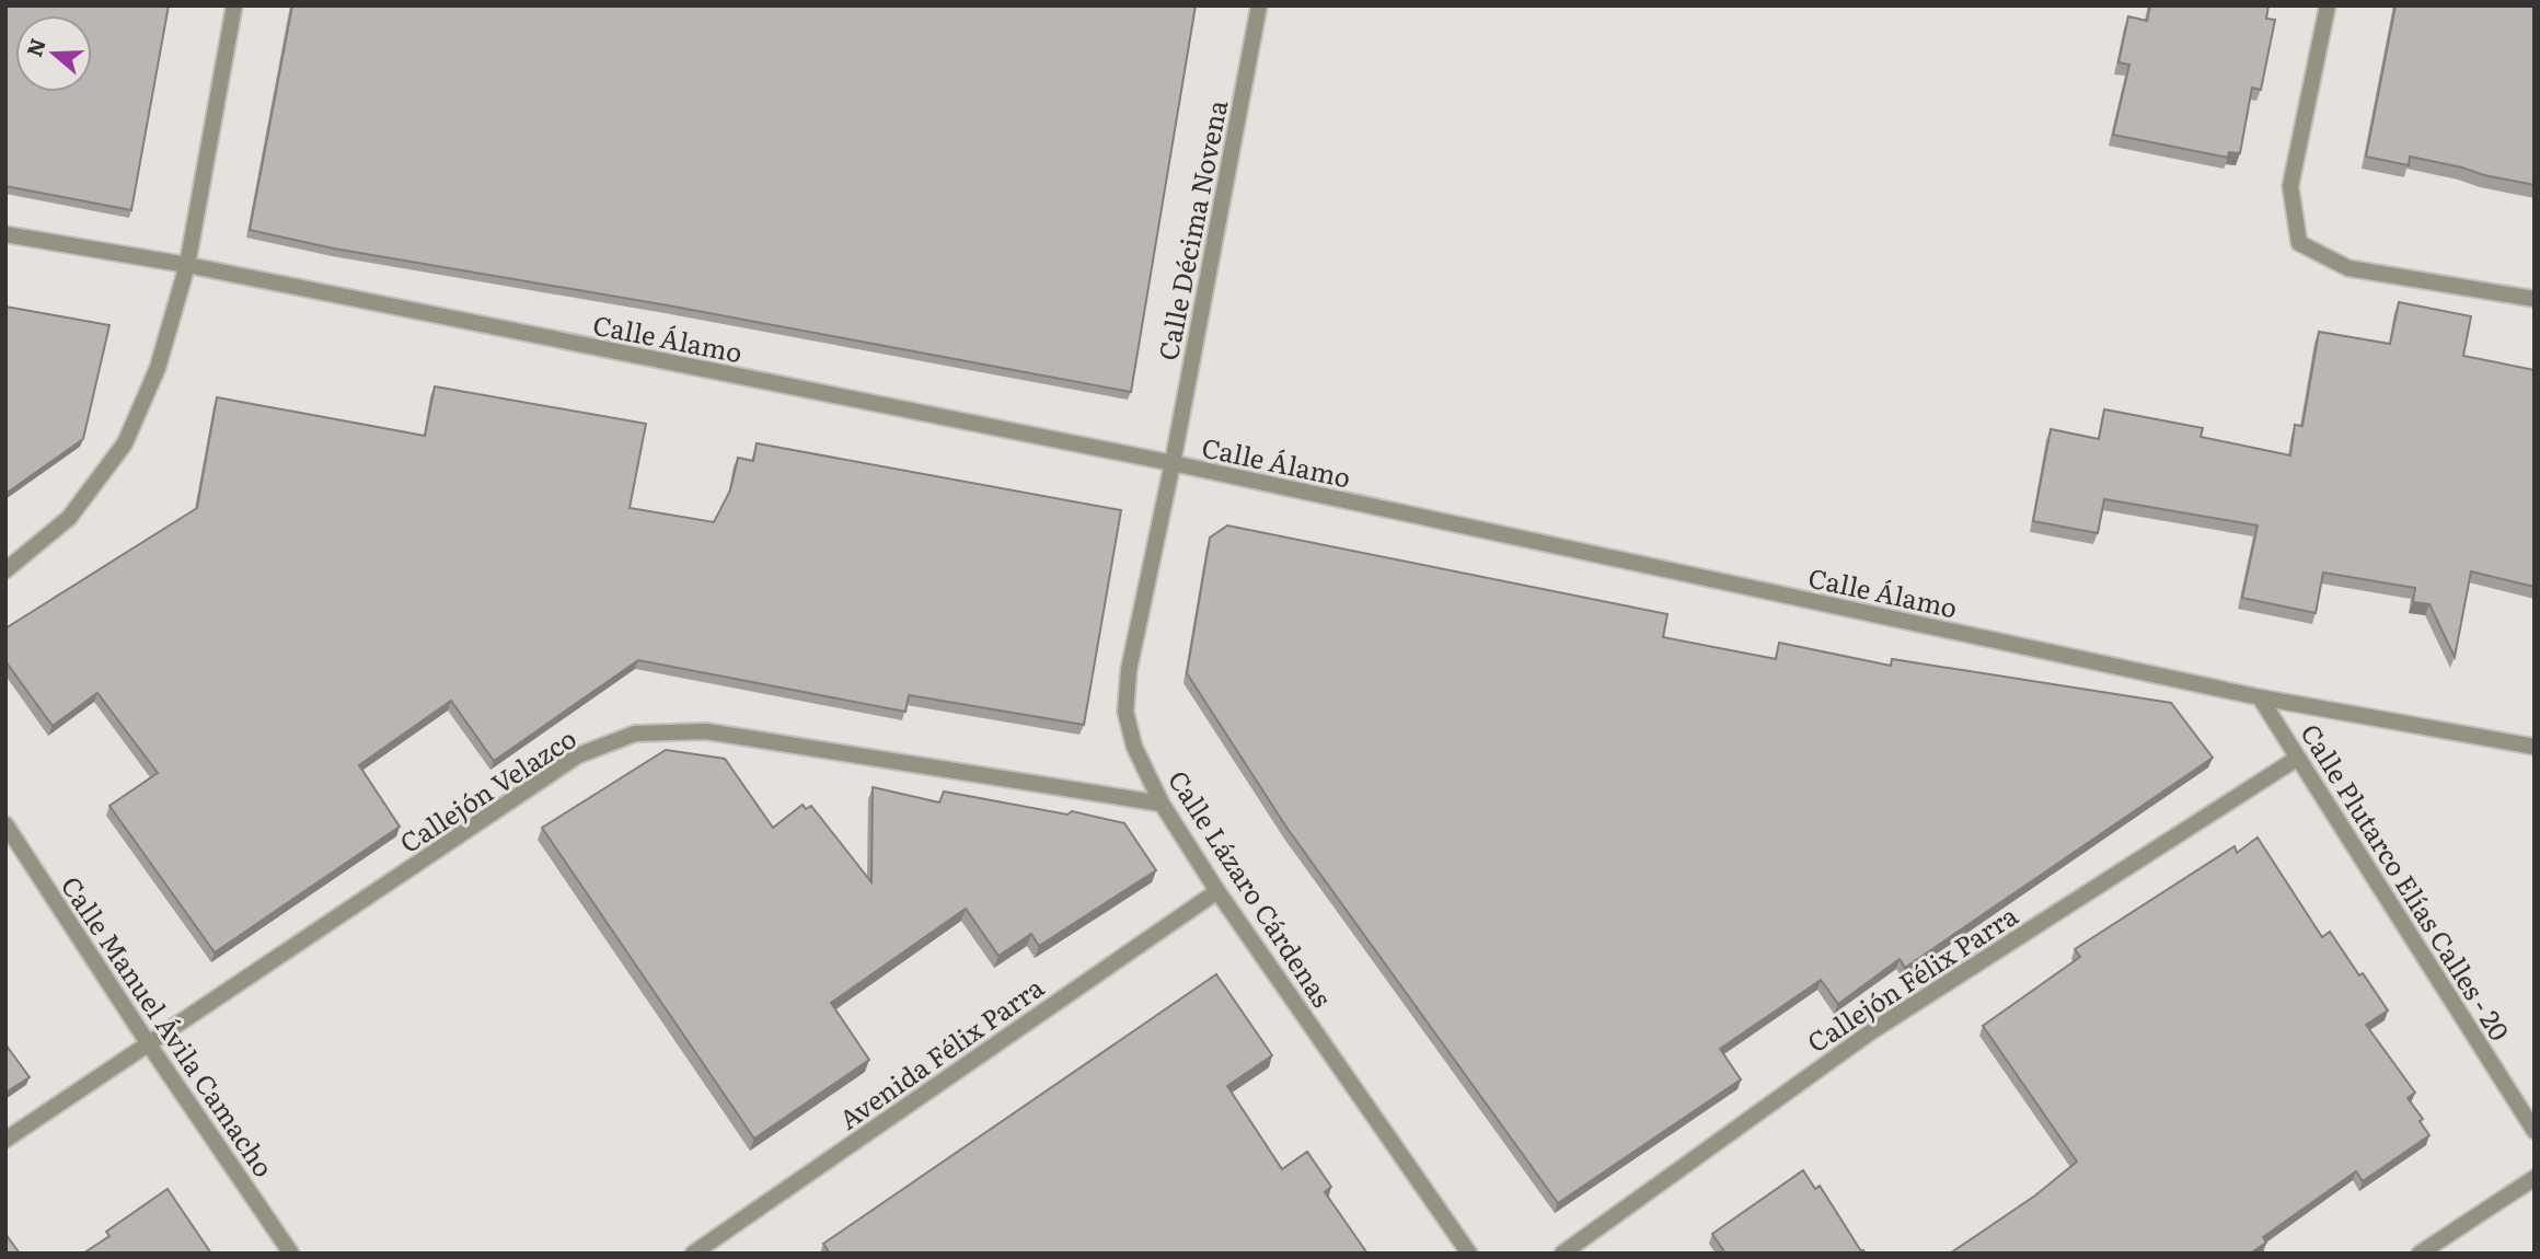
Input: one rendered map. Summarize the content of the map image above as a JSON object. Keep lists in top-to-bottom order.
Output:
{
  "streets": {
    "street": [
      "Calle Décima Novena",
      "Calle Álamo",
      "Callejón Velazco",
      "Calle Plutarco Elías Calles - 20",
      "Calle Lázaro Cárdenas",
      "Callejón Félix Parra",
      "Calle Manuel Ávila Camacho",
      "Avenida Félix Parra"
    ]
  },
  "crossings": [
    ["Calle Décima Novena", "Calle Álamo"],
    ["Calle Décima Novena", "Calle Lázaro Cárdenas"],
    ["Calle Álamo", "Calle Plutarco Elías Calles - 20"],
    ["Calle Álamo", "Calle Lázaro Cárdenas"],
    ["Callejón Velazco", "Calle Lázaro Cárdenas"],
    ["Callejón Velazco", "Calle Manuel Ávila Camacho"],
    ["Calle Plutarco Elías Calles - 20", "Callejón Félix Parra"],
    ["Calle Lázaro Cárdenas", "Avenida Félix Parra"]
  ],
  "north": "left"
}
